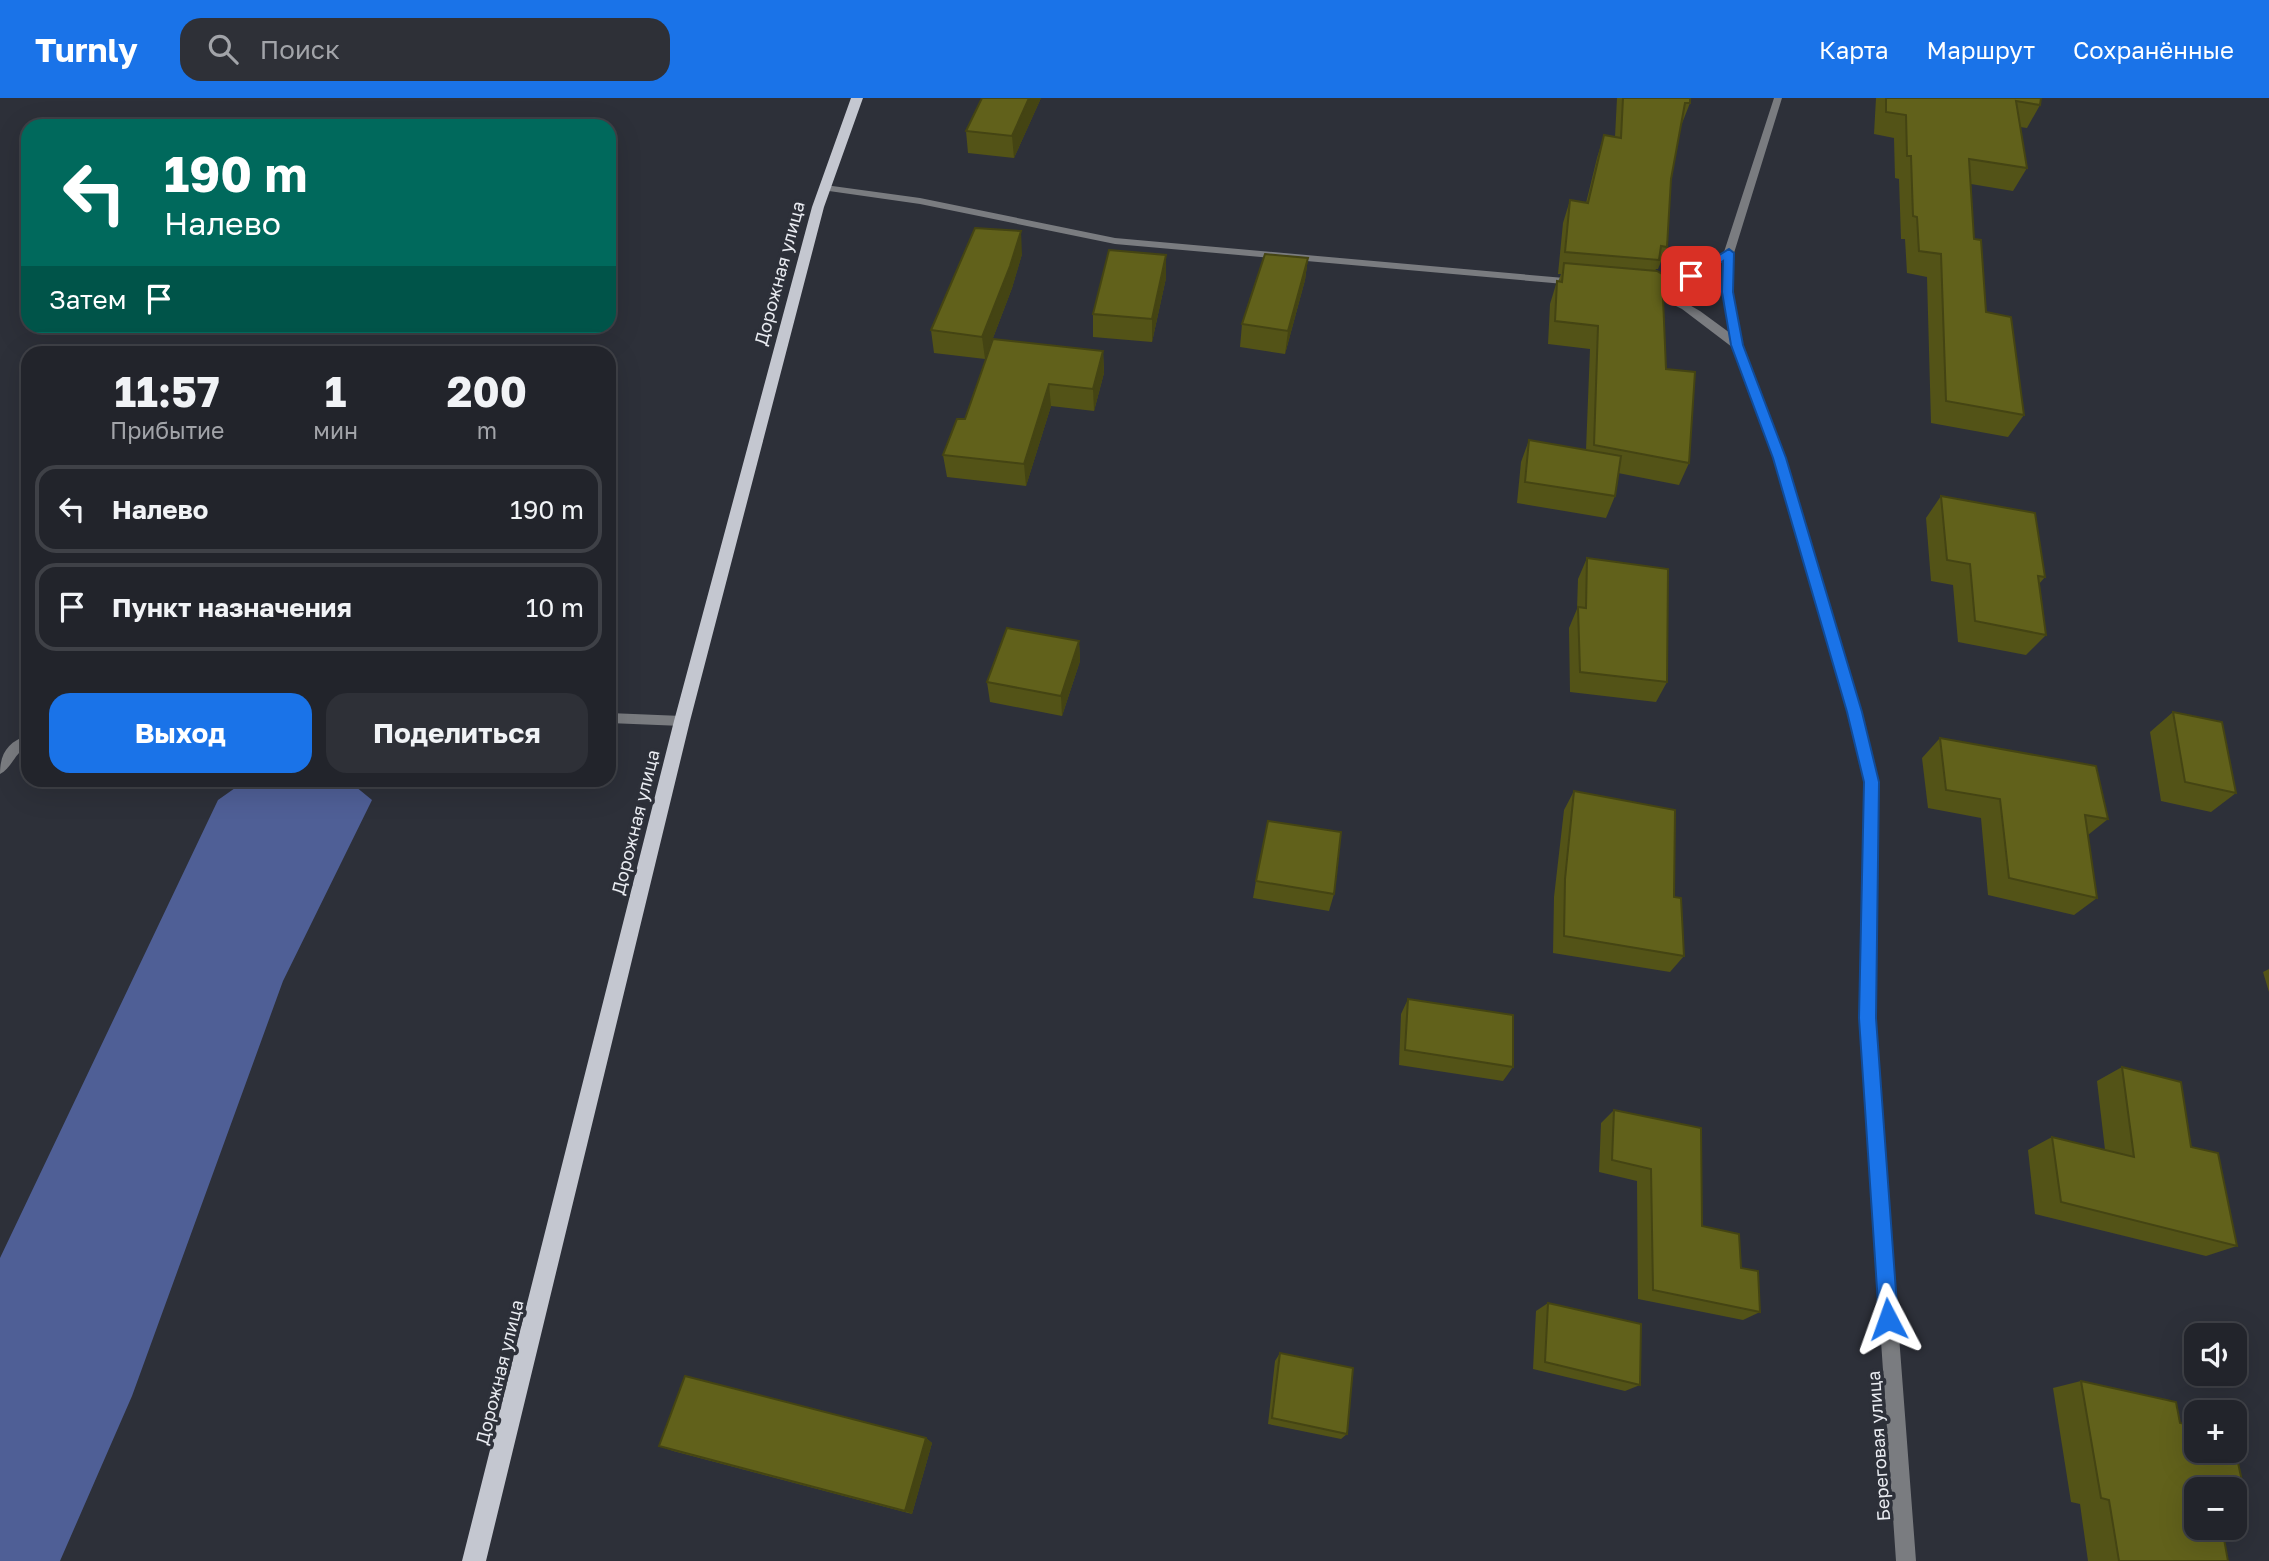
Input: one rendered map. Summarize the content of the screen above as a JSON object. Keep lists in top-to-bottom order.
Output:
{
  "streets": {
    "main road": ["Дорожная улица"],
    "street": ["Береговая улица"]
  },
  "page": {
    "header": "Turnly",
    "search": "Поиск",
    "nav": ["Карта", "Маршрут", "Сохранённые"],
    "turn": ["190 m", "Налево"],
    "then": "Затем",
    "eta": [
      "11:57",
      "Прибытие",
      "1",
      "мин",
      "200",
      "m"
    ],
    "list": [
      {
        "name": "Налево",
        "value": "190 m"
      },
      {
        "name": "Пункт назначения",
        "value": "10 m"
      }
    ],
    "buttons": ["Выход", "Поделиться"],
    "map_buttons": ["+", "−"]
  }
}
